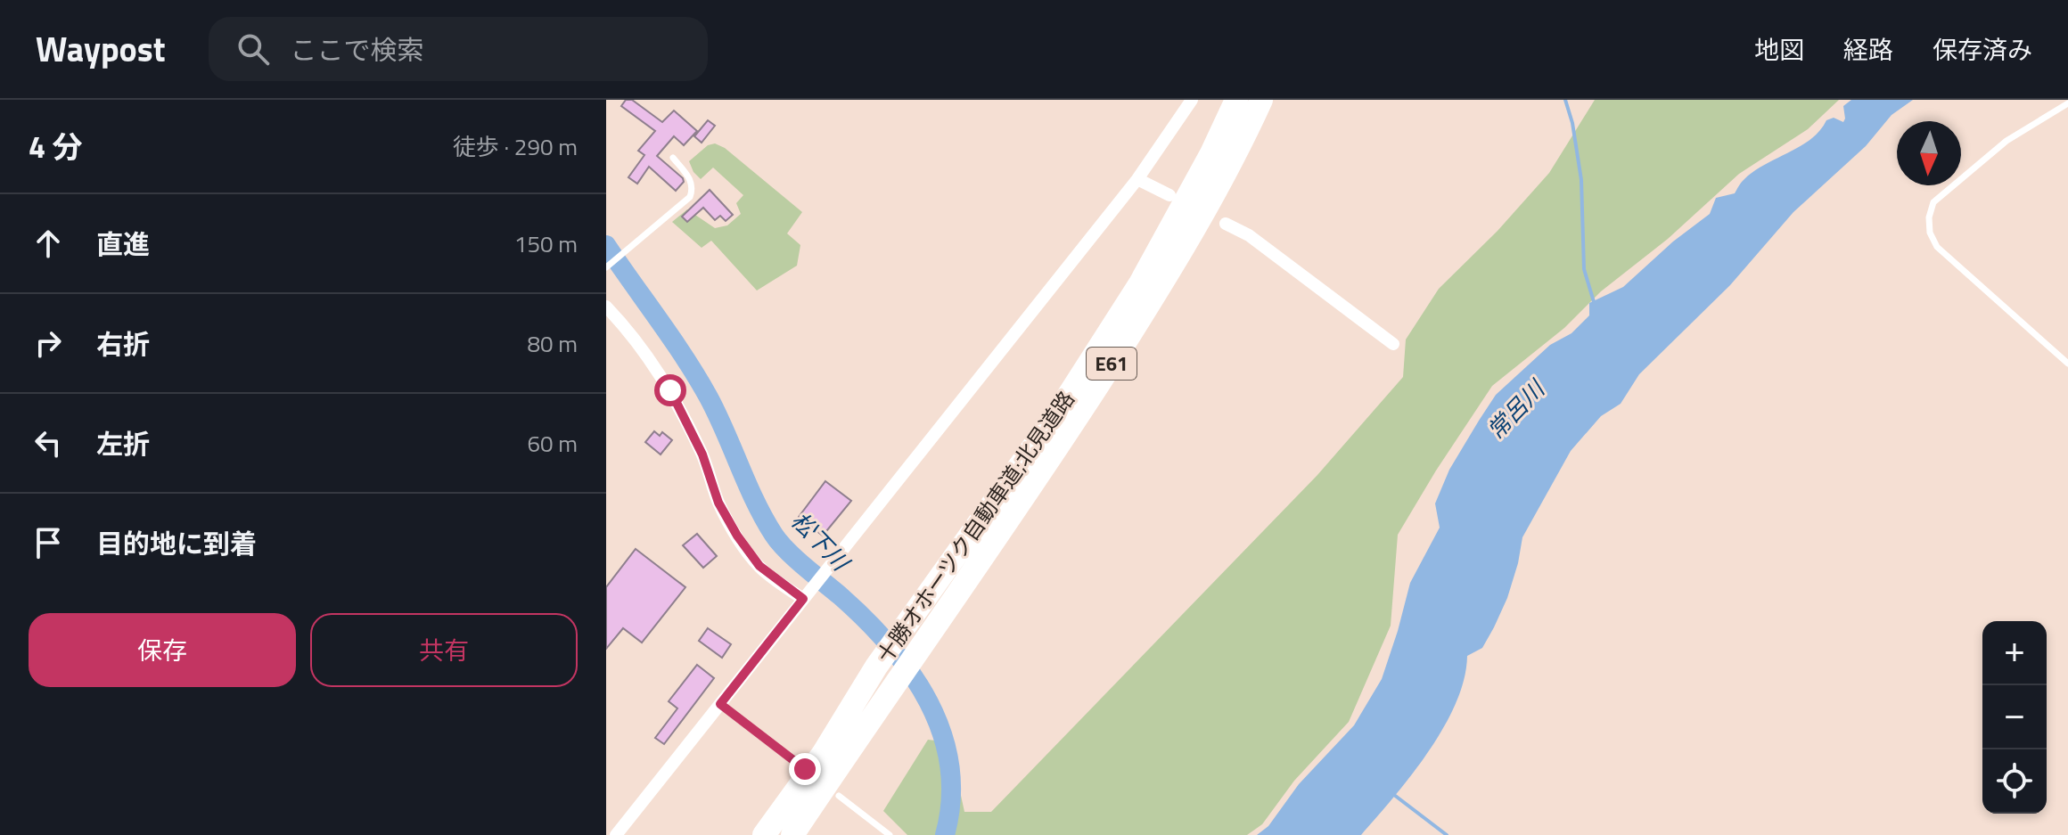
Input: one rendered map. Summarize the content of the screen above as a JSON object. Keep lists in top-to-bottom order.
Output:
{
  "streets": {
    "highway": ["E61", "十勝オホーツク自動車道;北見道路"]
  },
  "water": ["常呂川", "松下川"],
  "north": "bottom",
  "page": {
    "header": "Waypost",
    "search": "ここで検索",
    "nav": ["地図", "経路", "保存済み"],
    "heading": ["4 分", "徒歩 · 290 m"],
    "list": [
      ["直進", "150 m"],
      ["右折", "80 m"],
      ["左折", "60 m"],
      "目的地に到着"
    ],
    "buttons": ["保存", "共有"],
    "map_buttons": ["+", "−"]
  }
}
